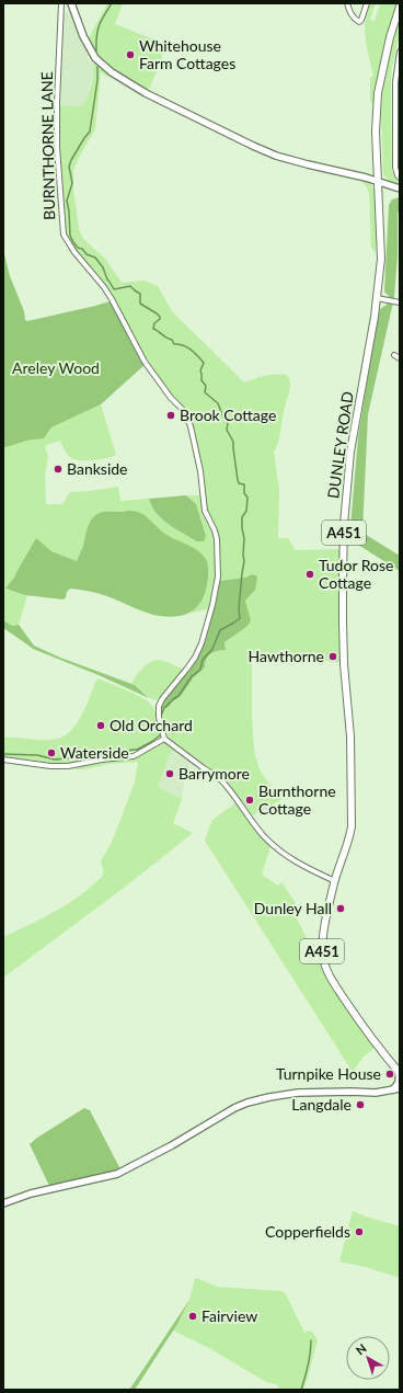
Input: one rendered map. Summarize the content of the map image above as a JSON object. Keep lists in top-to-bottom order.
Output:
{
  "streets": {
    "main road": ["DUNLEY ROAD", "A451"],
    "street": ["BURNTHORNE LANE"]
  },
  "parks": ["Areley Wood"],
  "places": [
    "Whitehouse Farm Cottages",
    "Brook Cottage",
    "Bankside",
    "Tudor Rose Cottage",
    "Hawthorne",
    "Old Orchard",
    "Waterside",
    "Barrymore",
    "Burnthorne Cottage",
    "Dunley Hall",
    "Turnpike House",
    "Langdale",
    "Copperfields",
    "Fairview"
  ],
  "north": "top left"
}
